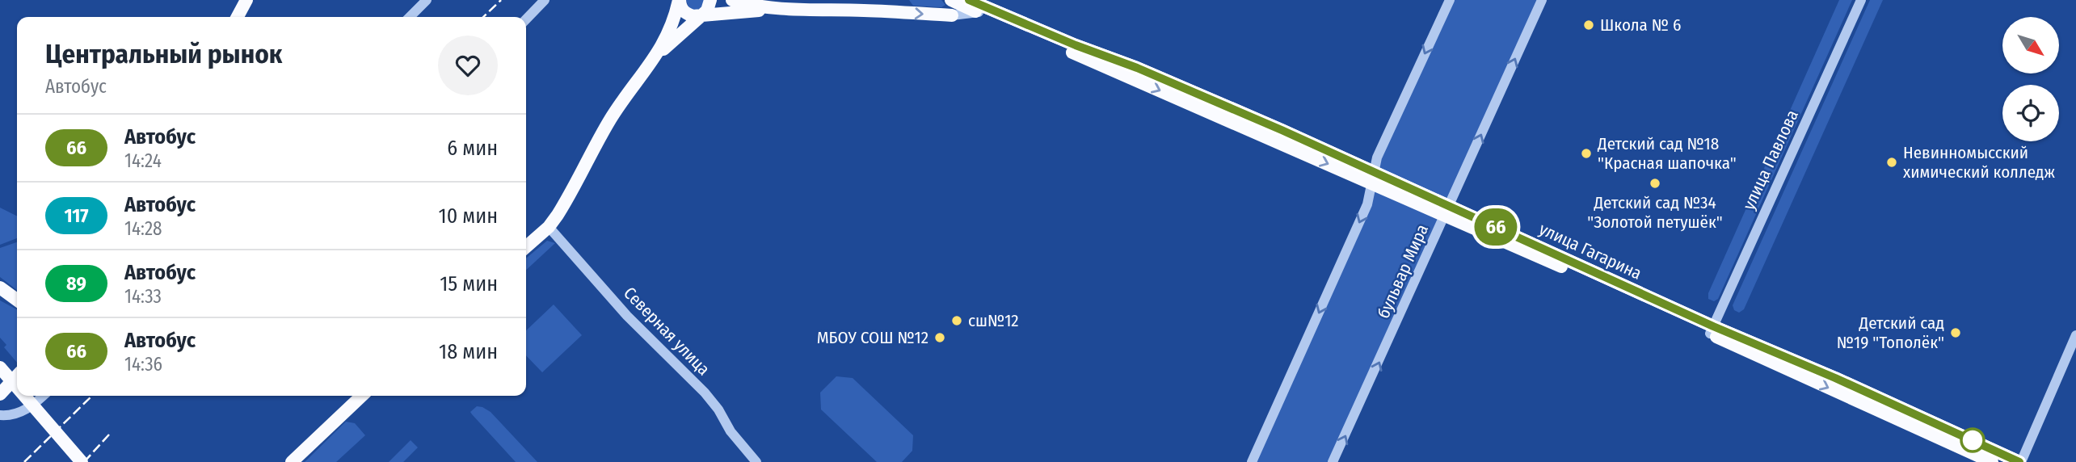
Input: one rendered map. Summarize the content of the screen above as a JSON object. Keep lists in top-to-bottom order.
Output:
{
  "streets": {
    "main road": ["улица Гагарина"],
    "street": ["улица Павлова", "бульвар Мира", "Северная улица"]
  },
  "crossings": [
    ["улица Павлова", "улица Гагарина"],
    ["улица Гагарина", "бульвар Мира"]
  ],
  "places": [
    "Школа № 6",
    "Детский сад №18 \"Красная шапочка\"",
    "Невинномысский химический колледж",
    "Детский сад №34 \"Золотой петушёк\"",
    "сш№12",
    "Детский сад №19 \"Тополёк\"",
    "МБОУ СОШ №12"
  ],
  "lines": ["bus line 66"],
  "north": "bottom right",
  "page": {
    "on_map": "66",
    "heading": ["Центральный рынок", "Автобус"],
    "list": [
      {
        "mark": "66",
        "name": "Автобус",
        "note": "14:24",
        "value": "6 мин"
      },
      {
        "mark": "117",
        "name": "Автобус",
        "note": "14:28",
        "value": "10 мин"
      },
      {
        "mark": "89",
        "name": "Автобус",
        "note": "14:33",
        "value": "15 мин"
      },
      {
        "mark": "66",
        "name": "Автобус",
        "note": "14:36",
        "value": "18 мин"
      }
    ]
  }
}
